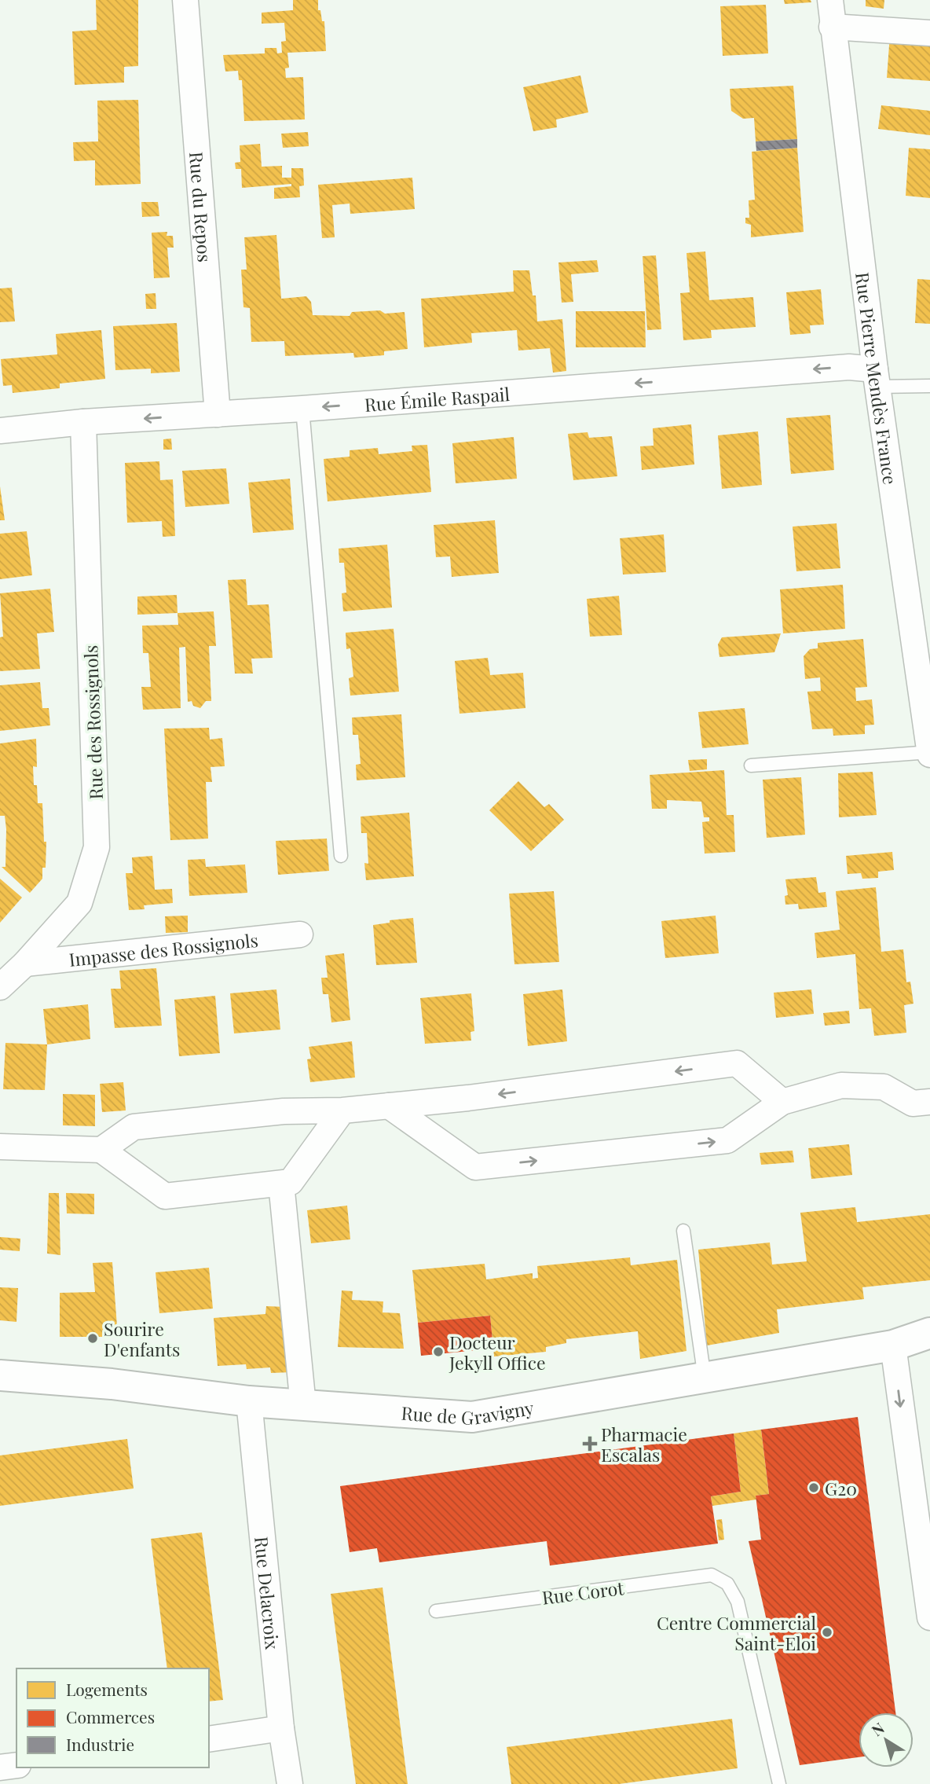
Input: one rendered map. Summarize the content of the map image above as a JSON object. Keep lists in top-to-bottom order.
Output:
{
  "streets": {
    "street": [
      "Rue du Repos",
      "Rue Pierre Mendès France",
      "Rue Émile Raspail",
      "Rue des Rossignols",
      "Impasse des Rossignols",
      "Rue de Gravigny",
      "Rue Delacroix"
    ],
    "lane": ["Rue Corot"]
  },
  "crossings": [
    ["Rue du Repos", "Rue Émile Raspail"],
    ["Rue Pierre Mendès France", "Rue Émile Raspail"],
    ["Rue Émile Raspail", "Rue des Rossignols"],
    ["Rue des Rossignols", "Impasse des Rossignols"],
    ["Rue de Gravigny", "Rue Delacroix"]
  ],
  "one_way": ["Rue Émile Raspail"],
  "places": {
    "other": [
      "Sourire D'enfants",
      "Docteur Jekyll Office",
      "G20",
      "Centre Commercial Saint-Eloi"
    ],
    "health": ["Pharmacie Escalas"]
  },
  "legend": ["Logements", "Commerces", "Industrie"],
  "north": "top left"
}
